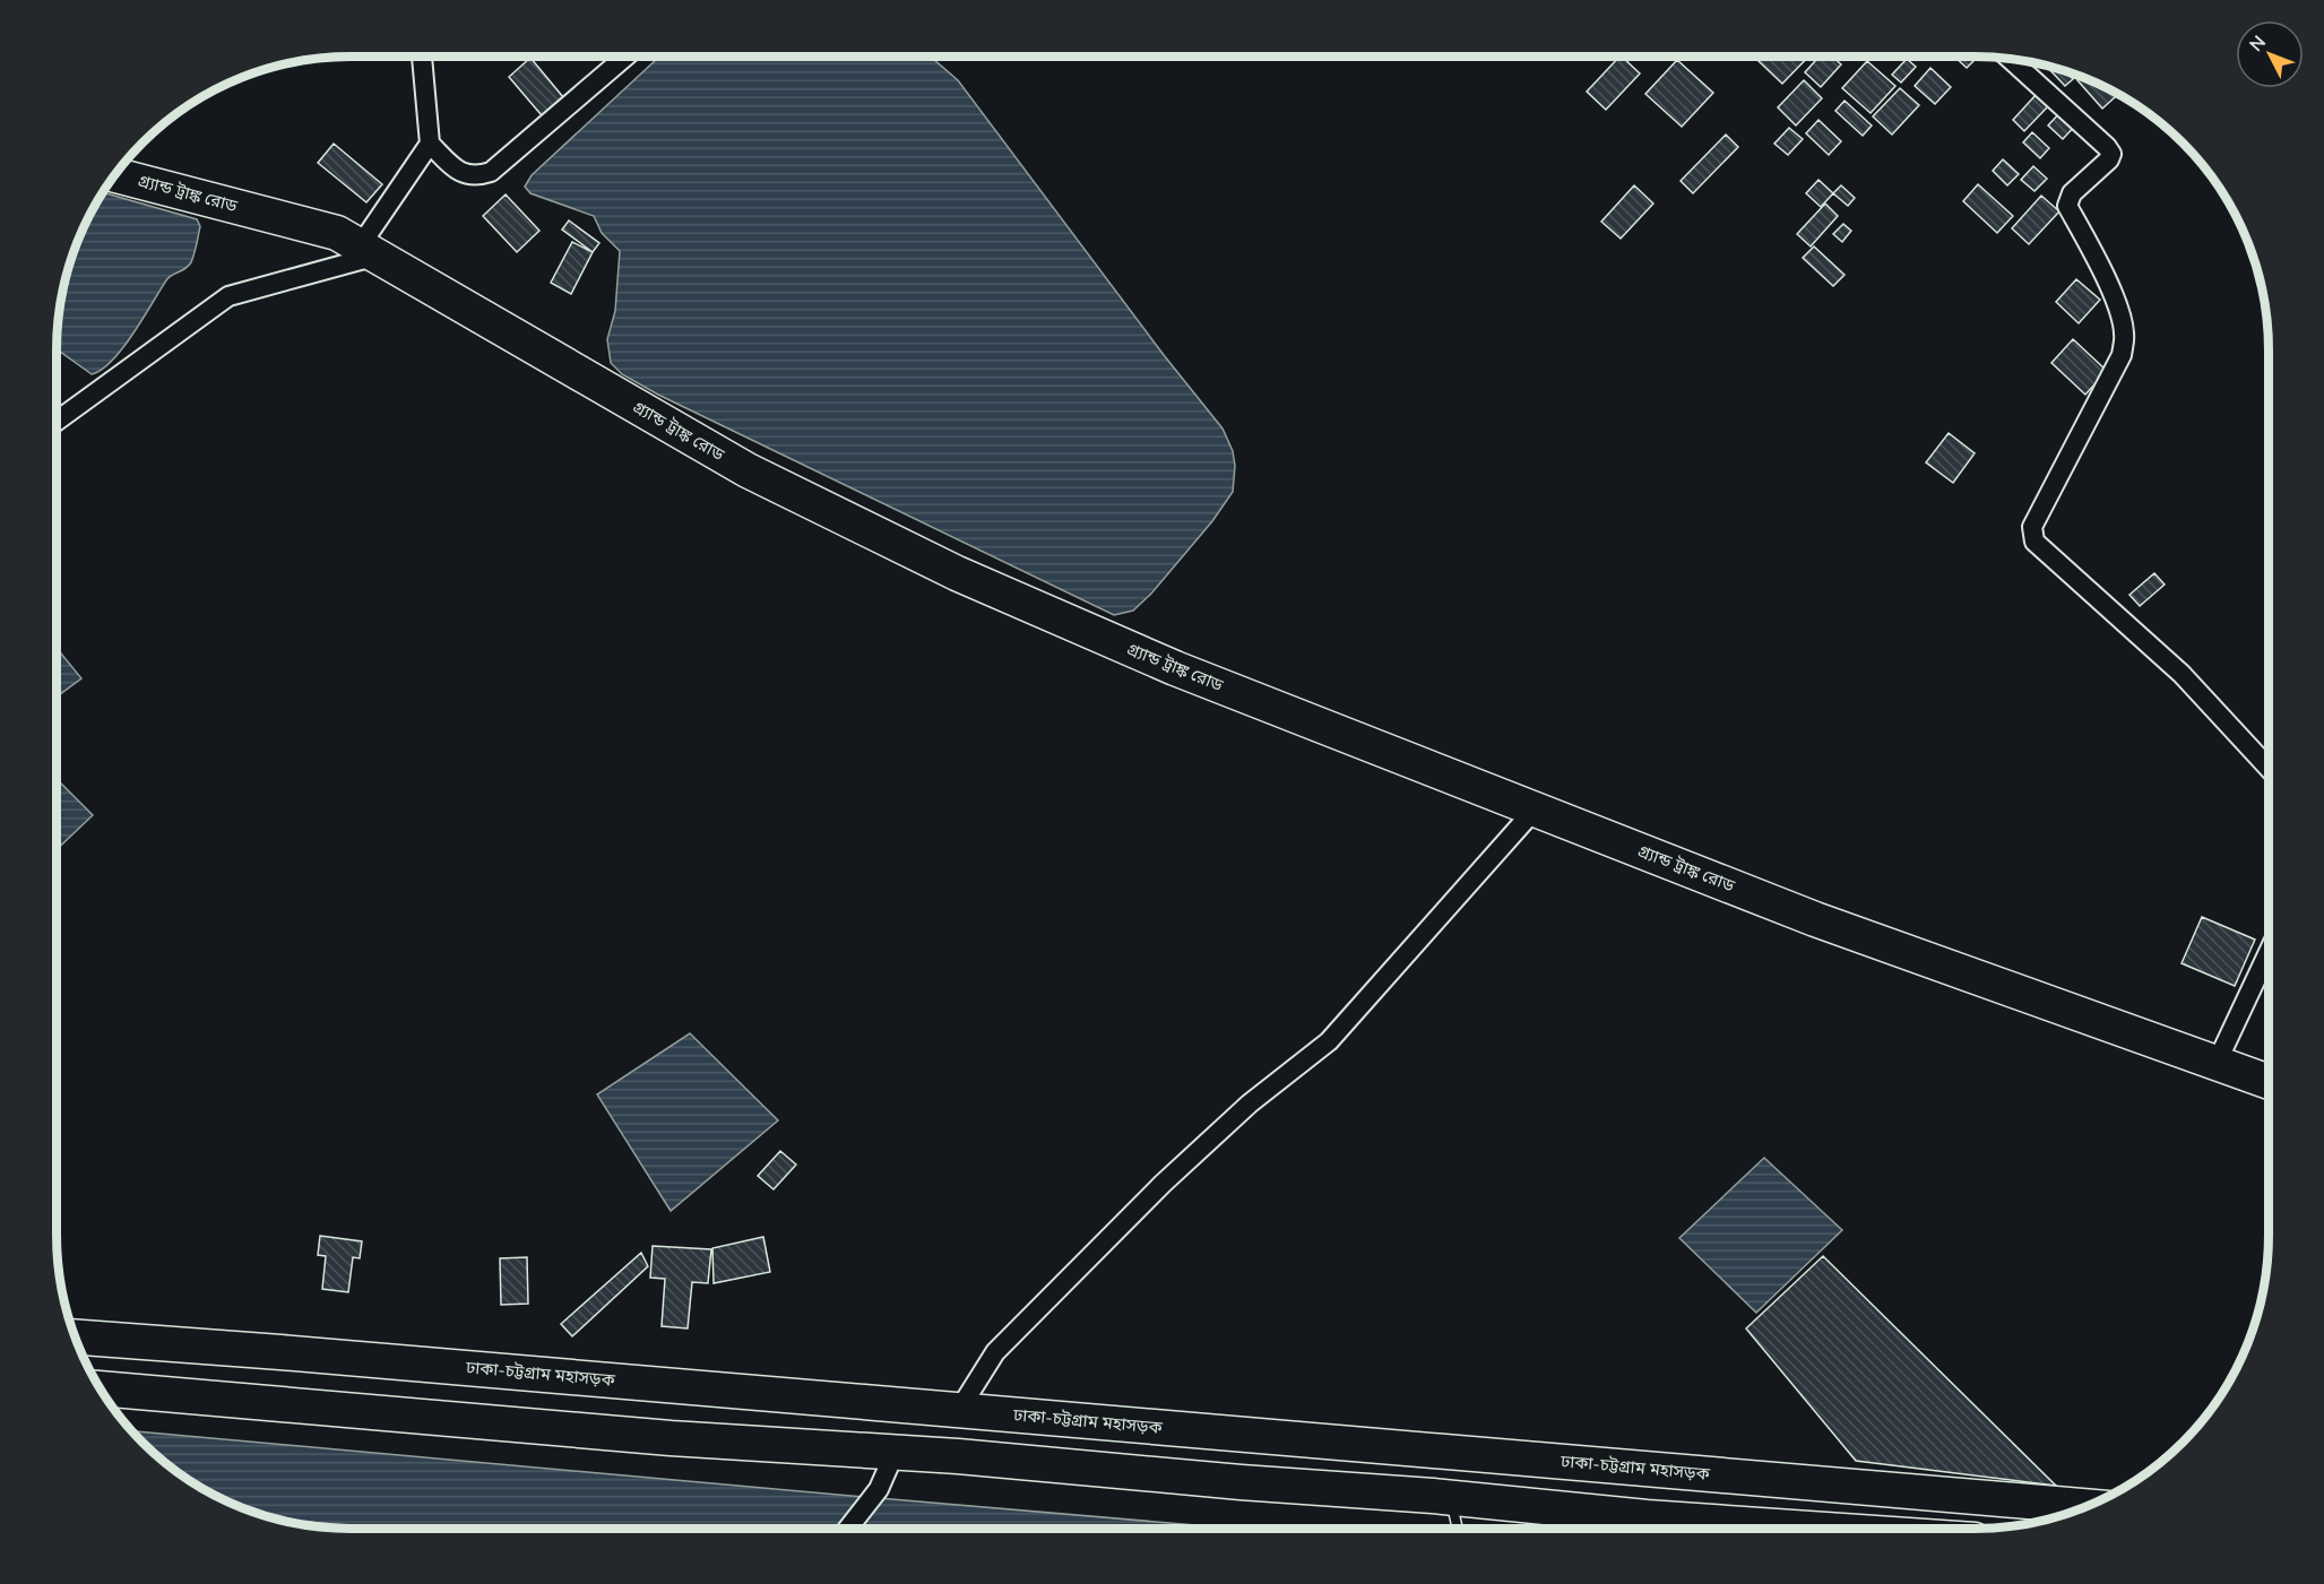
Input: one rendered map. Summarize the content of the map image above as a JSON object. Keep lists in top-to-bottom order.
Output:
{
  "streets": {
    "highway": ["গ্র্যান্ড ট্রাঙ্ক রোড", "ঢাকা-চট্টগ্রাম মহাসড়ক"]
  },
  "north": "top left"
}
